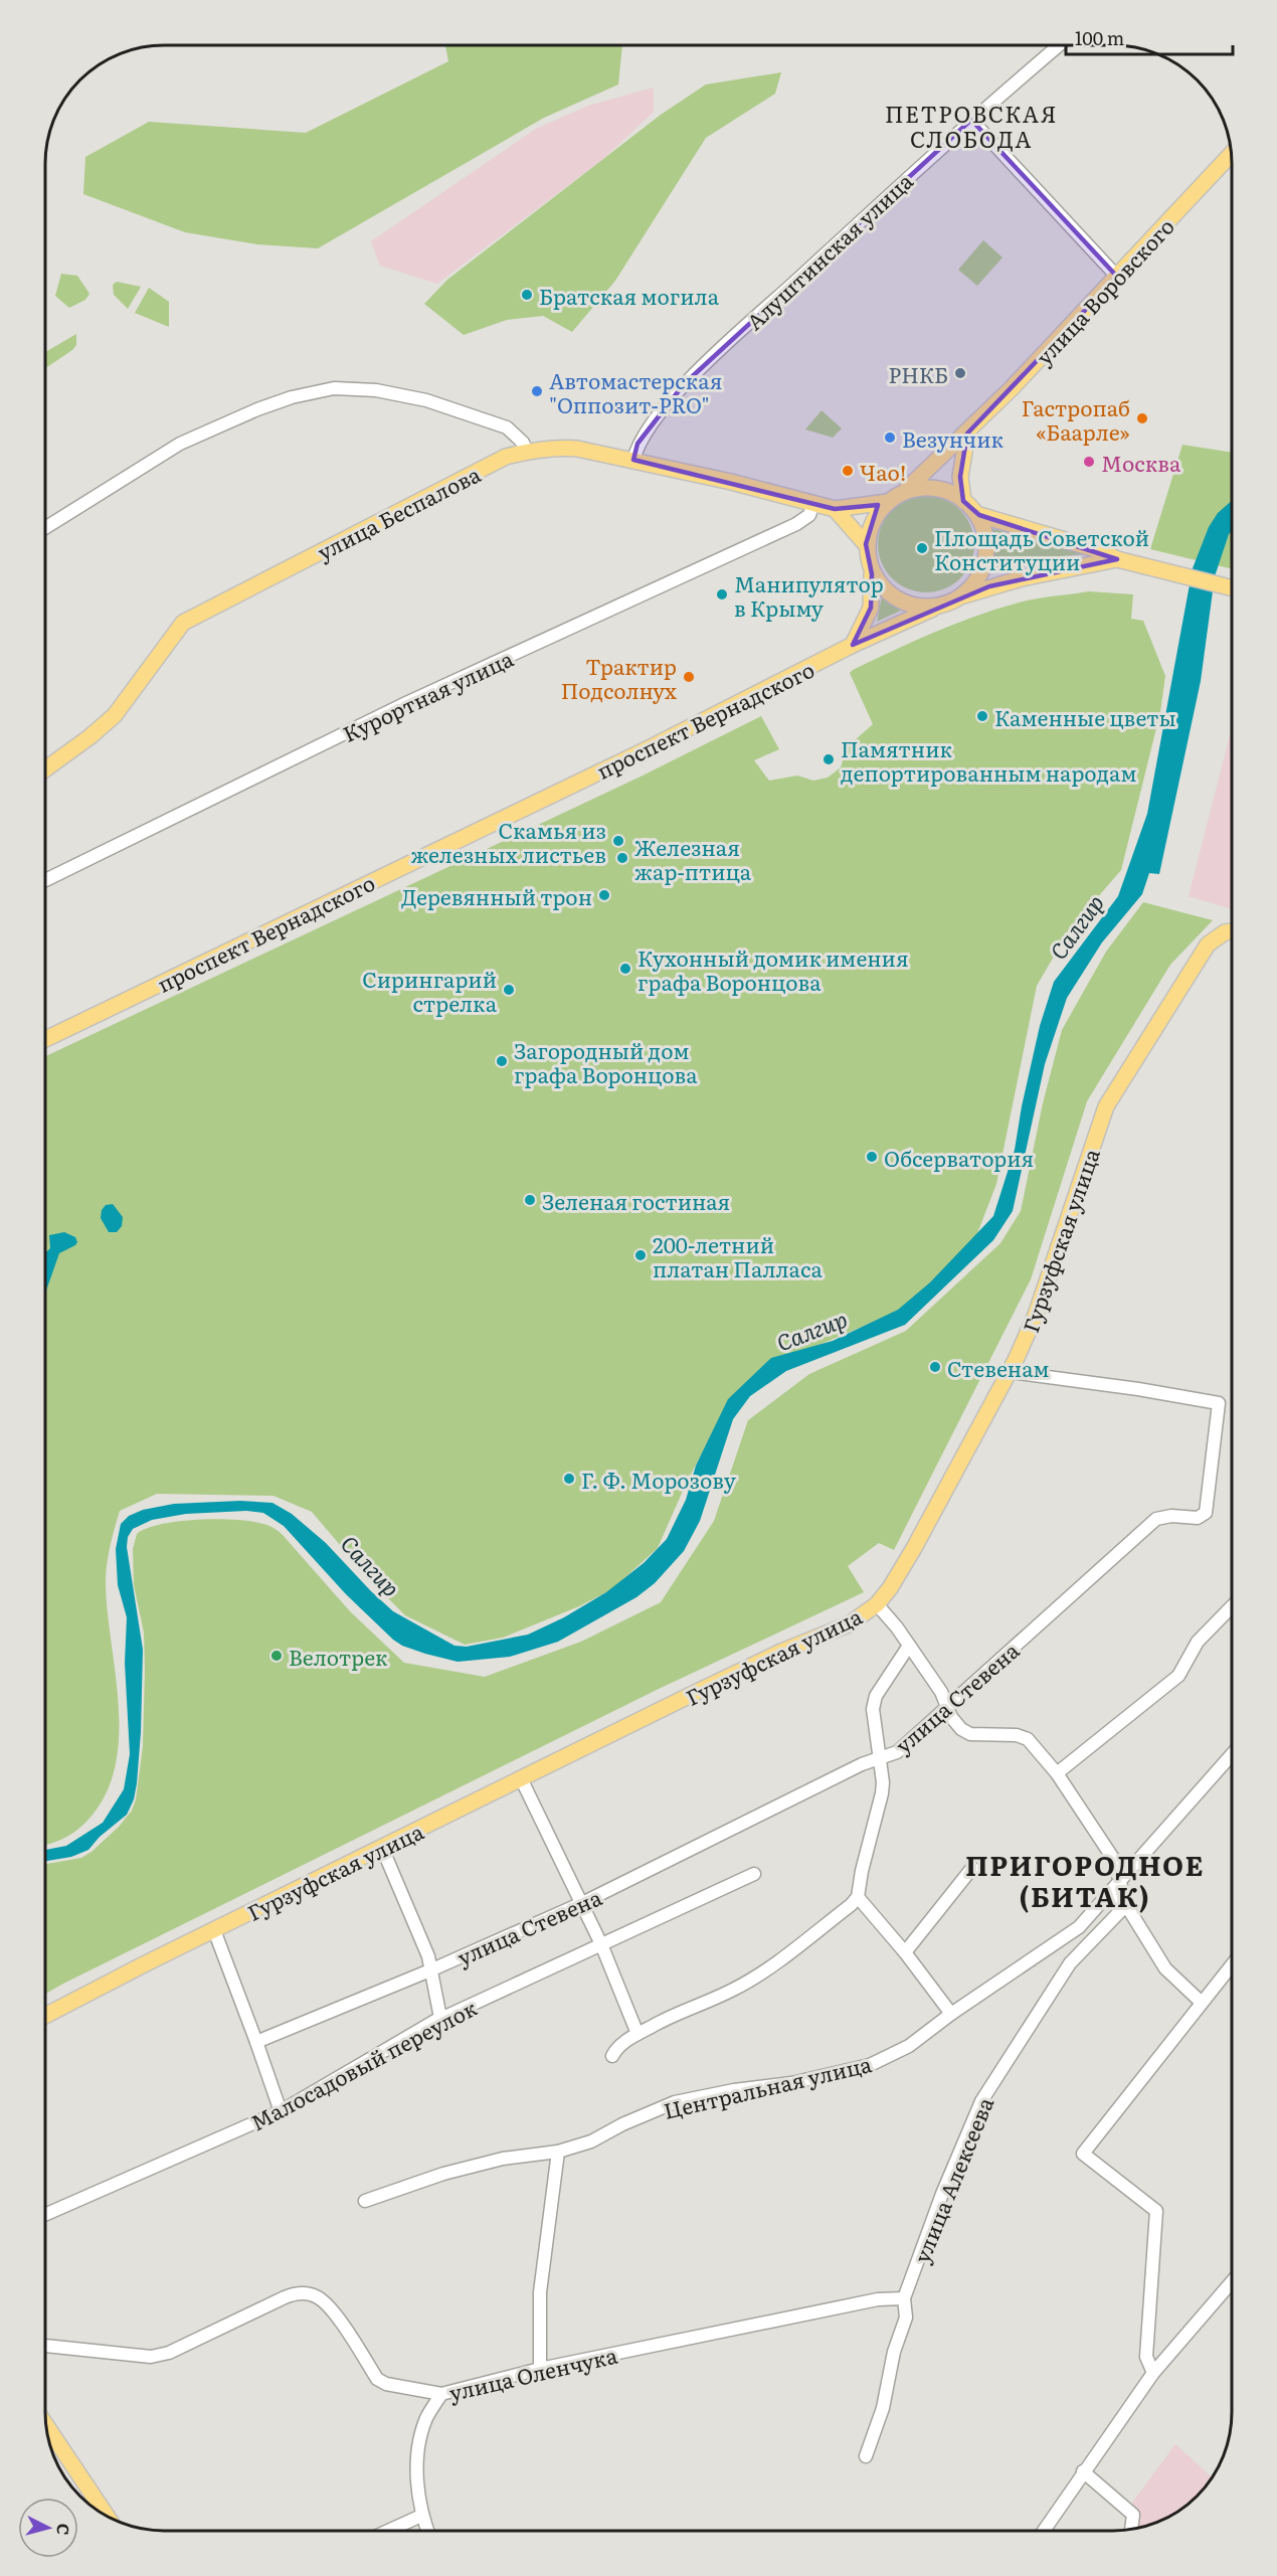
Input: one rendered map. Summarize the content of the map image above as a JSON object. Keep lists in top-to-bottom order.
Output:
{
  "streets": {
    "main road": [
      "улица Воровского",
      "улица Беспалова",
      "проспект Вернадского",
      "Гурзуфская улица"
    ],
    "street": [
      "Алуштинская улица",
      "Курортная улица",
      "улица Стевена",
      "Малосадовый переулок",
      "Центральная улица",
      "улица Алексеева",
      "улица Оленчука"
    ]
  },
  "crossings": [
    ["Алуштинская улица", "улица Беспалова"],
    ["улица Воровского", "улица Беспалова"],
    ["улица Воровского", "проспект Вернадского"],
    ["улица Беспалова", "Курортная улица"],
    ["улица Беспалова", "проспект Вернадского"],
    ["Гурзуфская улица", "улица Стевена"],
    ["улица Алексеева", "улица Оленчука"]
  ],
  "districts": ["ПЕТРОВСКАЯ СЛОБОДА", "ПРИГОРОДНОЕ (БИТАК)"],
  "water": ["Салгир"],
  "places": [
    "Братская могила",
    "РНКБ",
    "Автомастерская \"Оппозит-PRO\"",
    "Гастропаб «Баарле»",
    "Везунчик",
    "Москва",
    "Чао!",
    "Площадь Советской Конституции",
    "Манипулятор в Крыму",
    "Трактир Подсолнух",
    "Каменные цветы",
    "Памятник депортированным народам",
    "Скамья из железных листьев",
    "Железная жар-птица",
    "Деревянный трон",
    "Кухонный домик имения графа Воронцова",
    "Сирингарий стрелка",
    "Загородный дом графа Воронцова",
    "Обсерватория",
    "Зеленая гостиная",
    "200-летний платан Палласа",
    "Стевенам",
    "Г. Ф. Морозову",
    "Велотрек"
  ],
  "scale_bar": "100 m",
  "north": "right"
}
